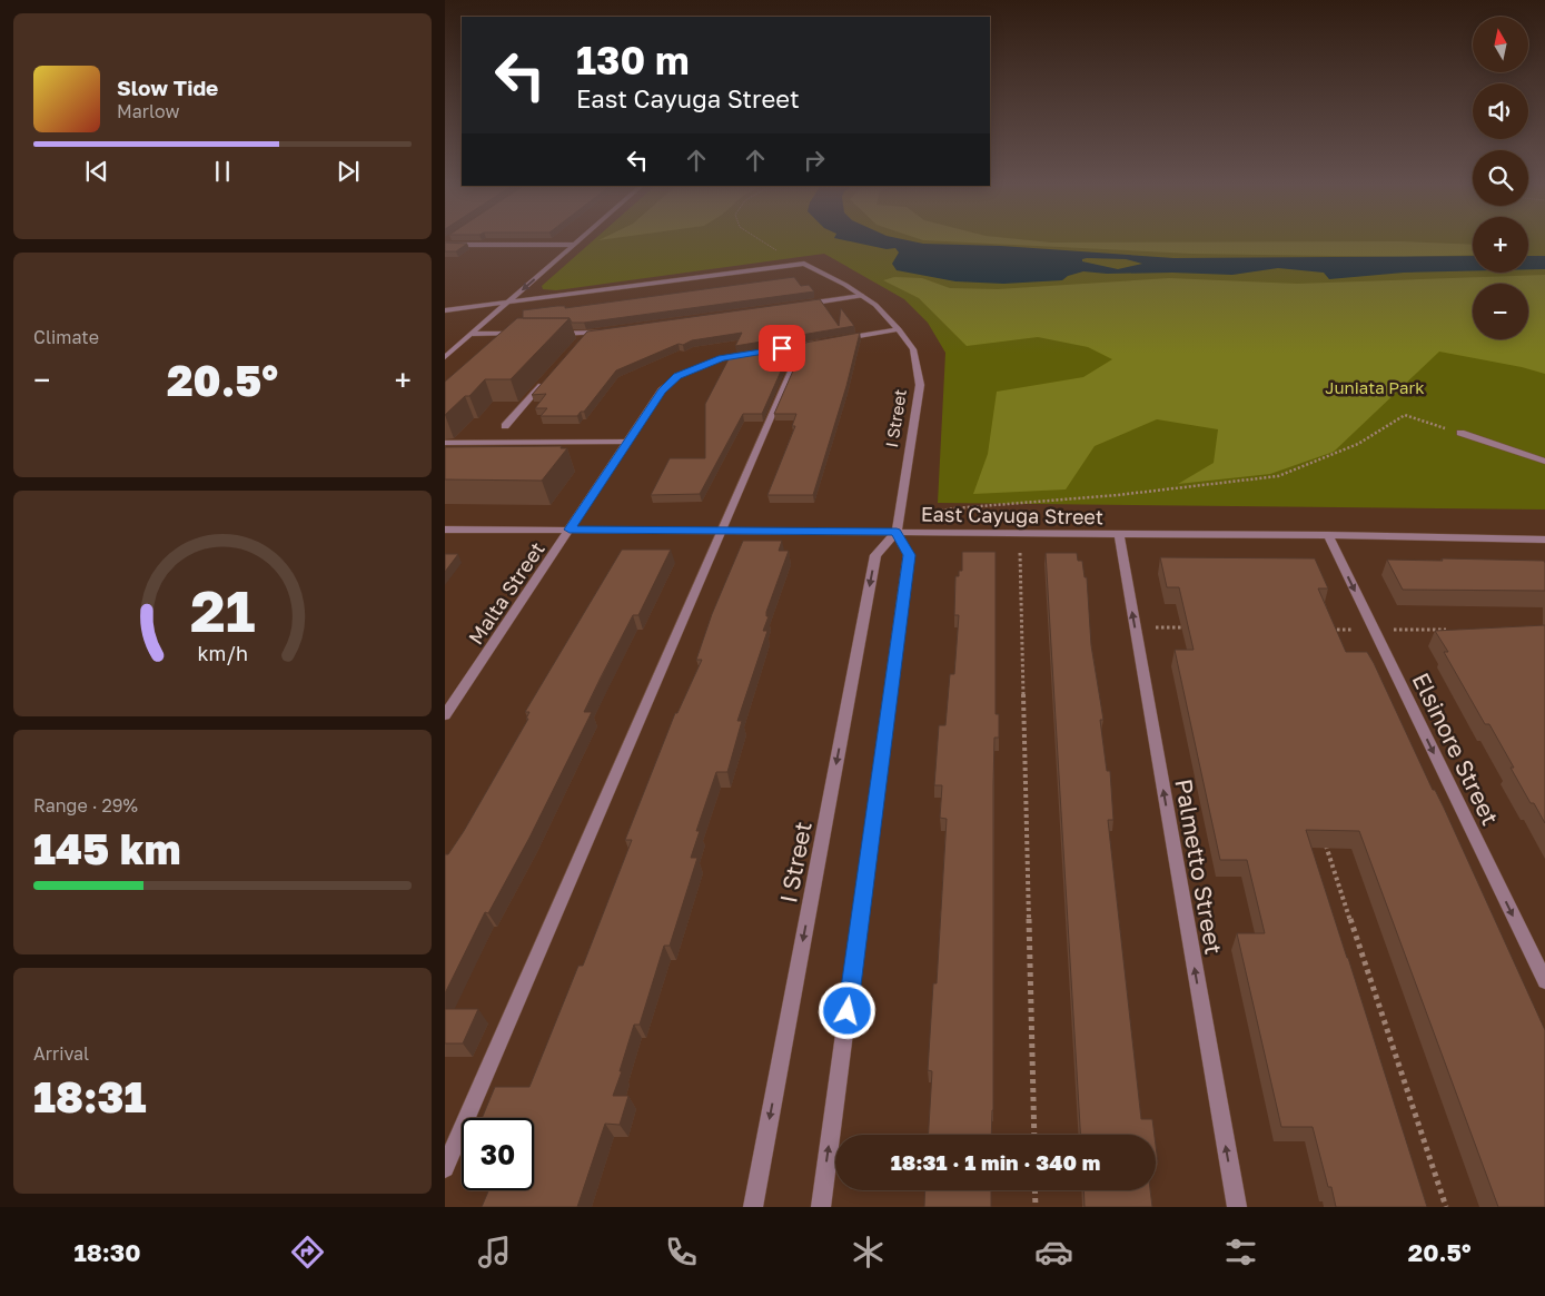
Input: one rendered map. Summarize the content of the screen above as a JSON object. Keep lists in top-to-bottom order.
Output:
{
  "streets": {
    "street": [
      "I Street",
      "East Cayuga Street",
      "Malta Street",
      "Elsinore Street",
      "Palmetto Street"
    ]
  },
  "crossings": [
    ["I Street", "East Cayuga Street"],
    ["East Cayuga Street", "Malta Street"],
    ["East Cayuga Street", "Elsinore Street"],
    ["East Cayuga Street", "Palmetto Street"]
  ],
  "one_way": ["Elsinore Street", "Palmetto Street"],
  "parks": ["Juniata Park"],
  "north": "top",
  "page": {
    "map_buttons": ["+", "−"],
    "turn": ["130 m", "East Cayuga Street"],
    "song": ["Slow Tide", "Marlow"],
    "tile": [
      "Climate",
      ["Range · 29%", "145 km"],
      ["Arrival", "18:31"]
    ],
    "heat": ["−", "20.5°", "+"],
    "limit": "30",
    "trip": "18:31 · 1 min · 340 m",
    "tabs": ["18:30", "20.5°"],
    "gauge": ["21", "km/h"]
  }
}
